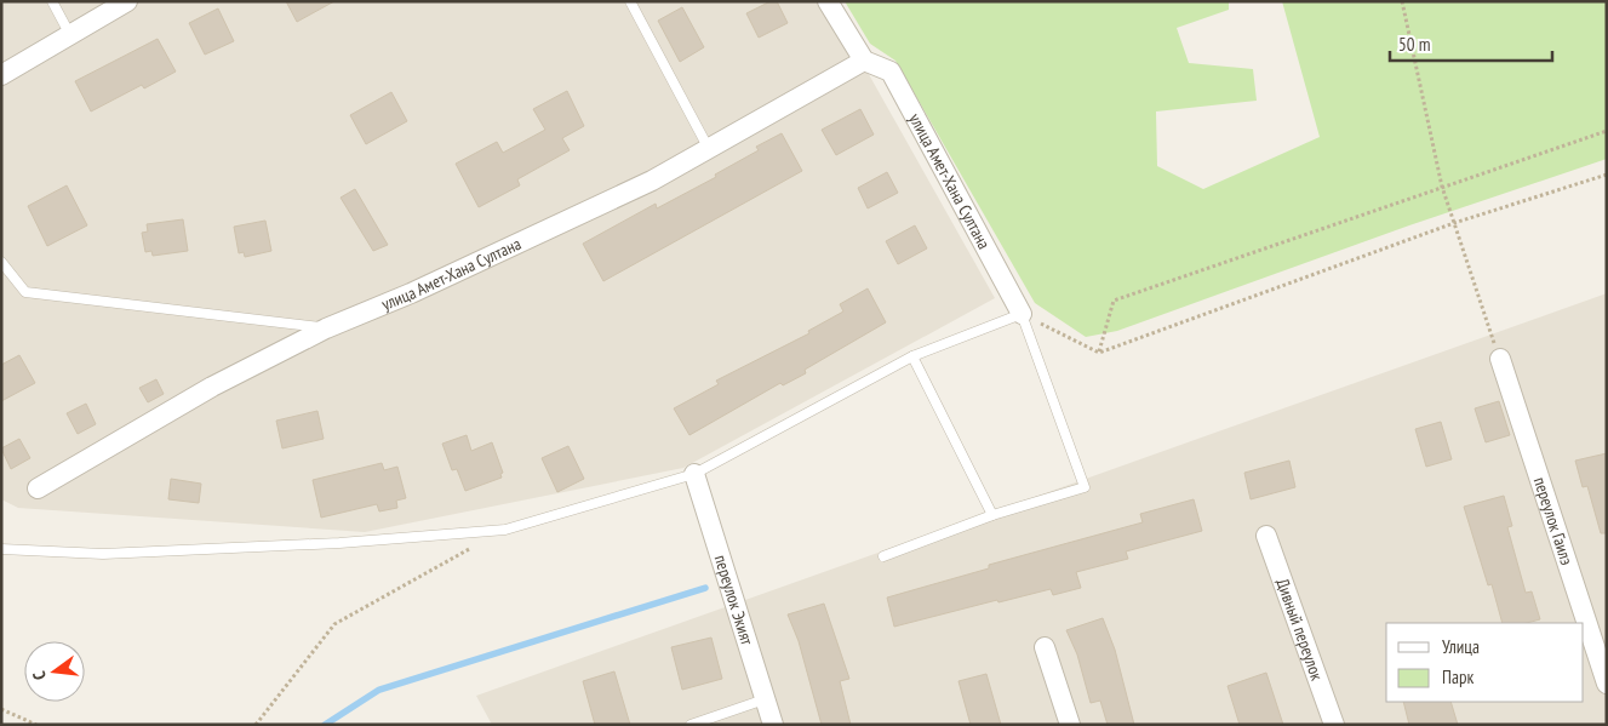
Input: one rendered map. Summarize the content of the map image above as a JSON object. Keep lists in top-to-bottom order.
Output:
{
  "streets": {
    "street": [
      "улица Амет-Хана Султана",
      "переулок Гаилэ",
      "переулок Экият",
      "Дивный переулок"
    ]
  },
  "legend": ["Улица", "Парк"],
  "scale_bar": "50 m",
  "north": "left"
}
